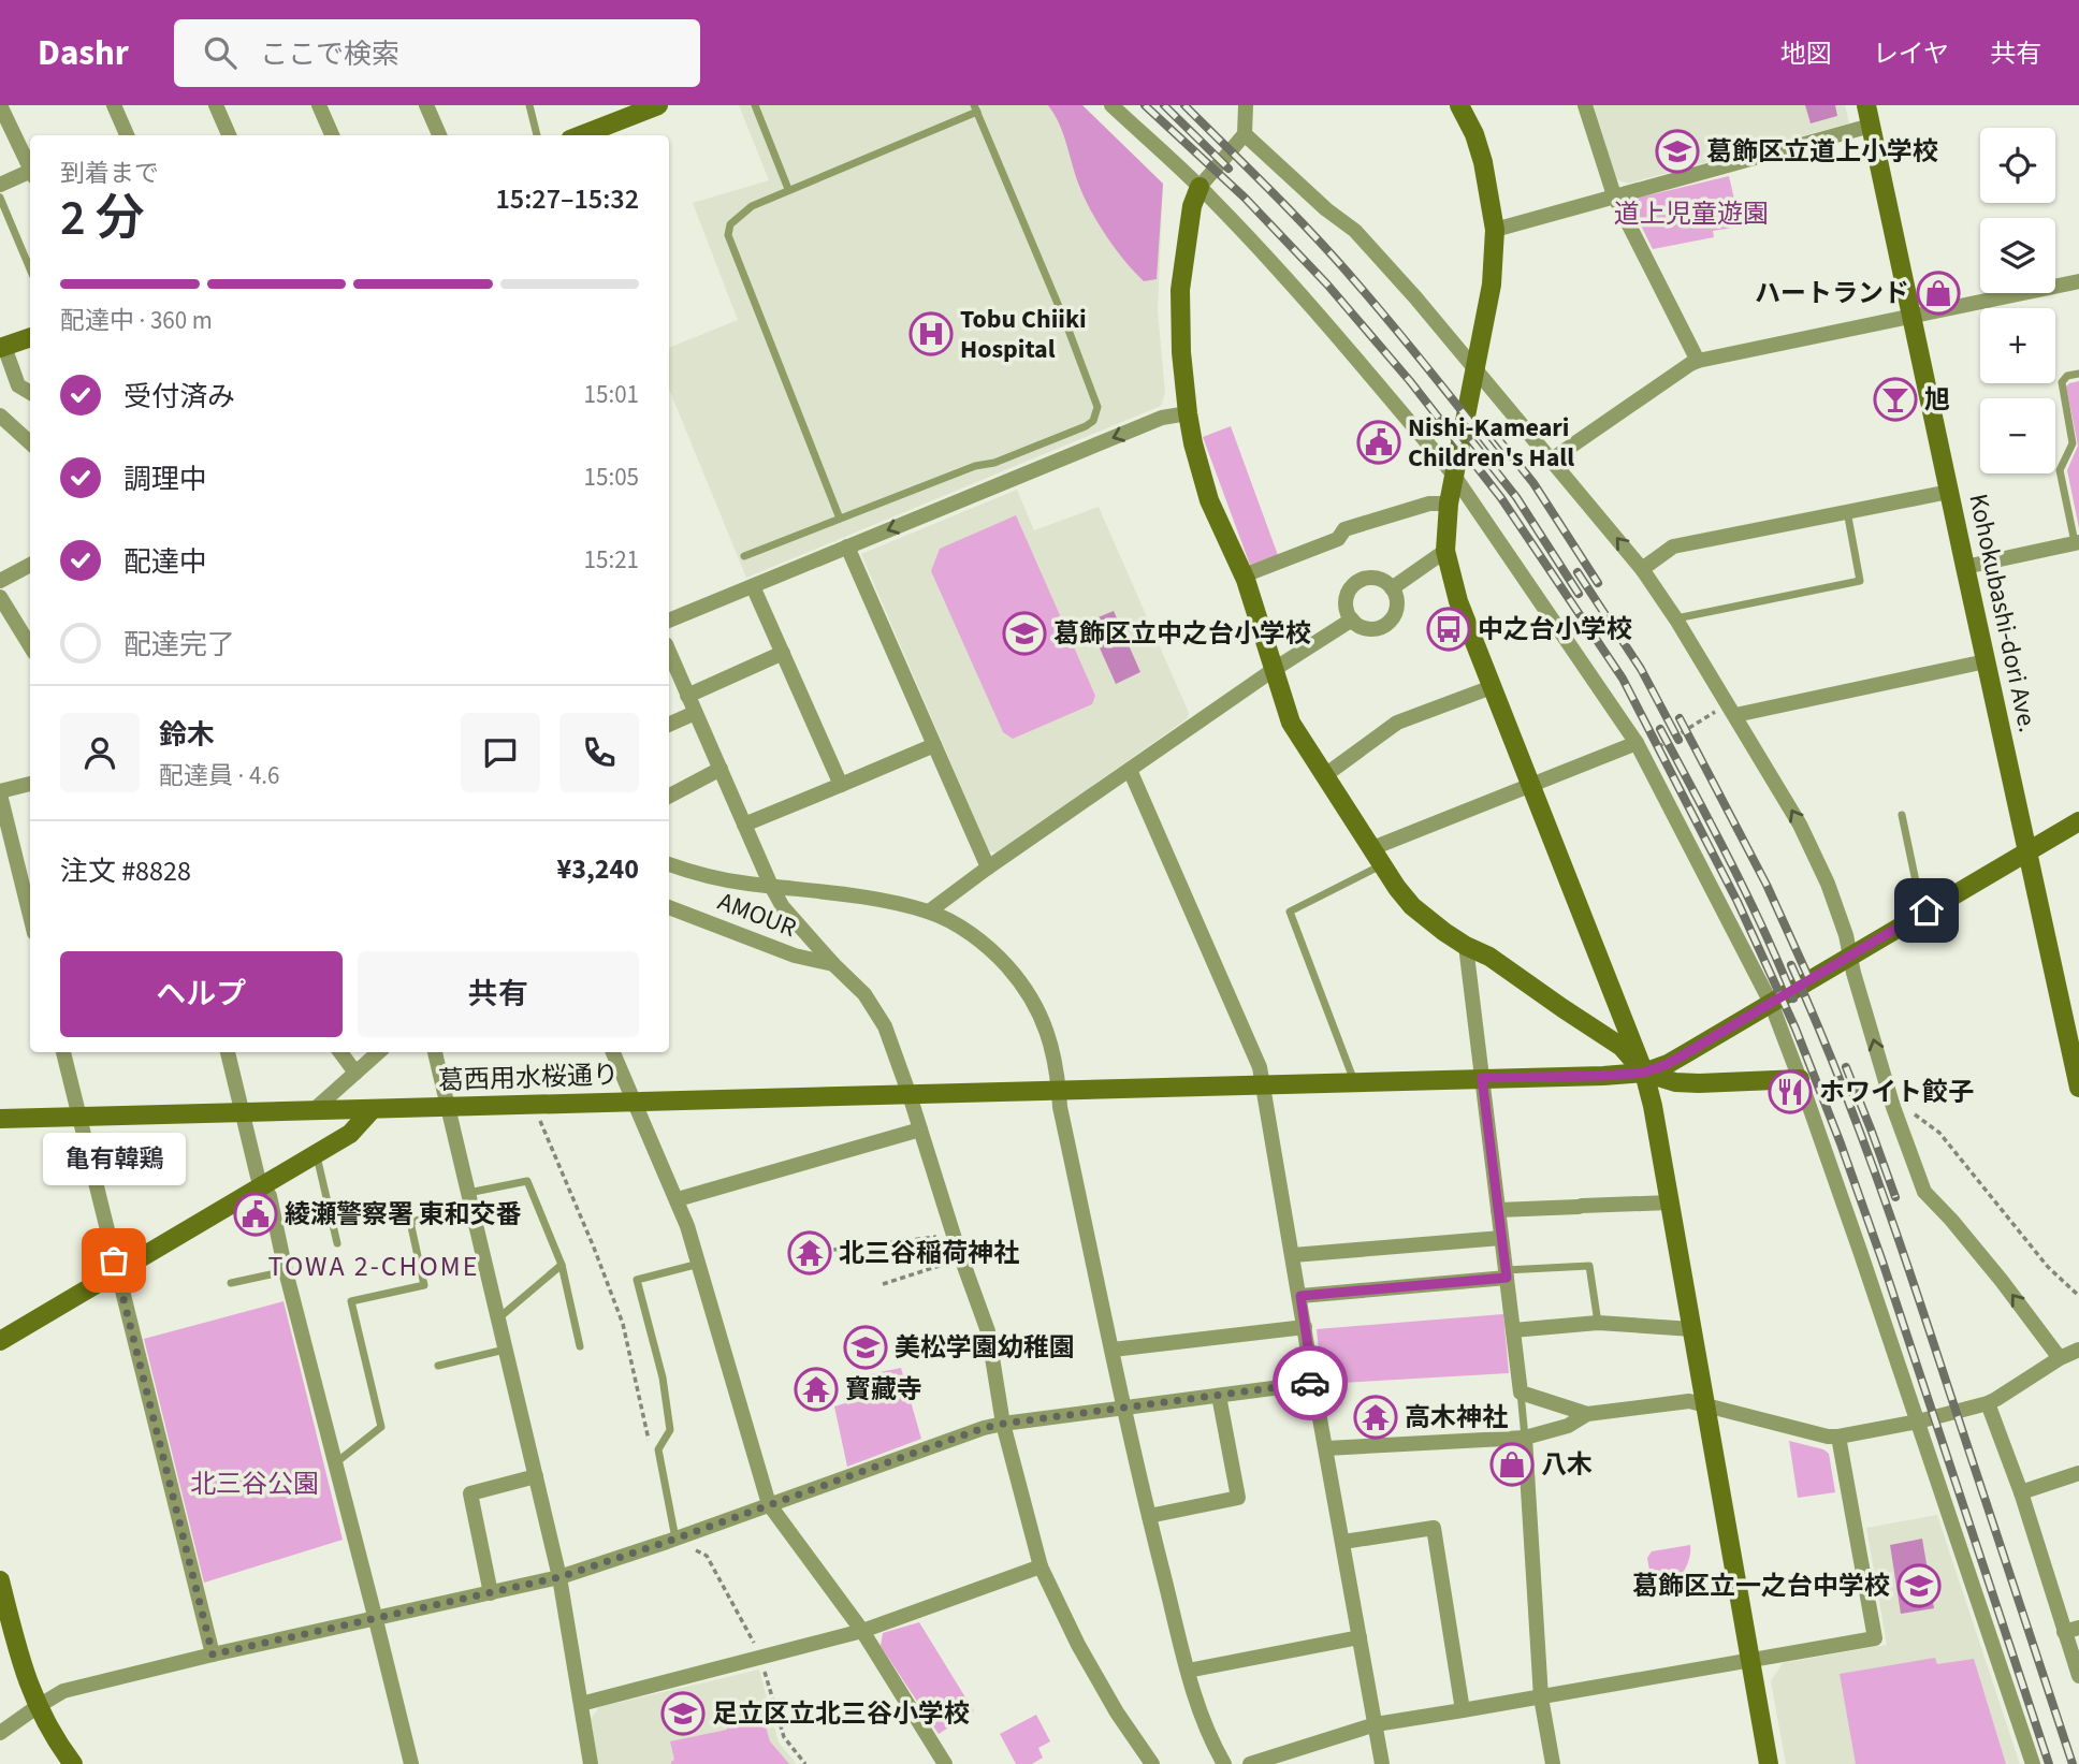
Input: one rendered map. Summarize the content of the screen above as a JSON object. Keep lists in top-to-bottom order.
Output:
{
  "streets": {
    "street": ["Kohokubashi-dori Ave.", "AMOUR", "葛西用水桜通り"]
  },
  "districts": ["TOWA 2-CHOME"],
  "parks": ["道上児童遊園", "北三谷公園"],
  "places": {
    "school or university": [
      "葛飾区立道上小学校",
      "葛飾区立中之台小学校",
      "美松学園幼稚園",
      "葛飾区立一之台中学校",
      "足立区立北三谷小学校"
    ],
    "shop": ["ハートランド", "八木"],
    "hospital": ["Tobu Chiiki Hospital"],
    "bar": ["旭"],
    "public building": ["Nishi-Kameari Children's Hall", "綾瀬警察署 東和交番"],
    "bus stop": ["中之台小学校"],
    "restaurant": ["ホワイト餃子"],
    "temple": ["北三谷稲荷神社", "寳藏寺", "高木神社"],
    "other": ["亀有韓鶏"]
  },
  "page": {
    "header": "Dashr",
    "search": "ここで検索",
    "nav": ["地図", "レイヤ", "共有"],
    "map_buttons": ["+", "−"],
    "heading": ["2 分", "到着まで", "15:27–15:32"],
    "panel": [
      "鈴木",
      "配達員 · 4.6",
      "注文 #8828",
      "¥3,240"
    ],
    "bar": "配達中 · 360 m",
    "list": [
      ["受付済み", "15:01"],
      ["調理中", "15:05"],
      ["配達中", "15:21"],
      "配達完了"
    ],
    "buttons": ["ヘルプ", "共有"],
    "bubble": "亀有韓鶏"
  }
}
